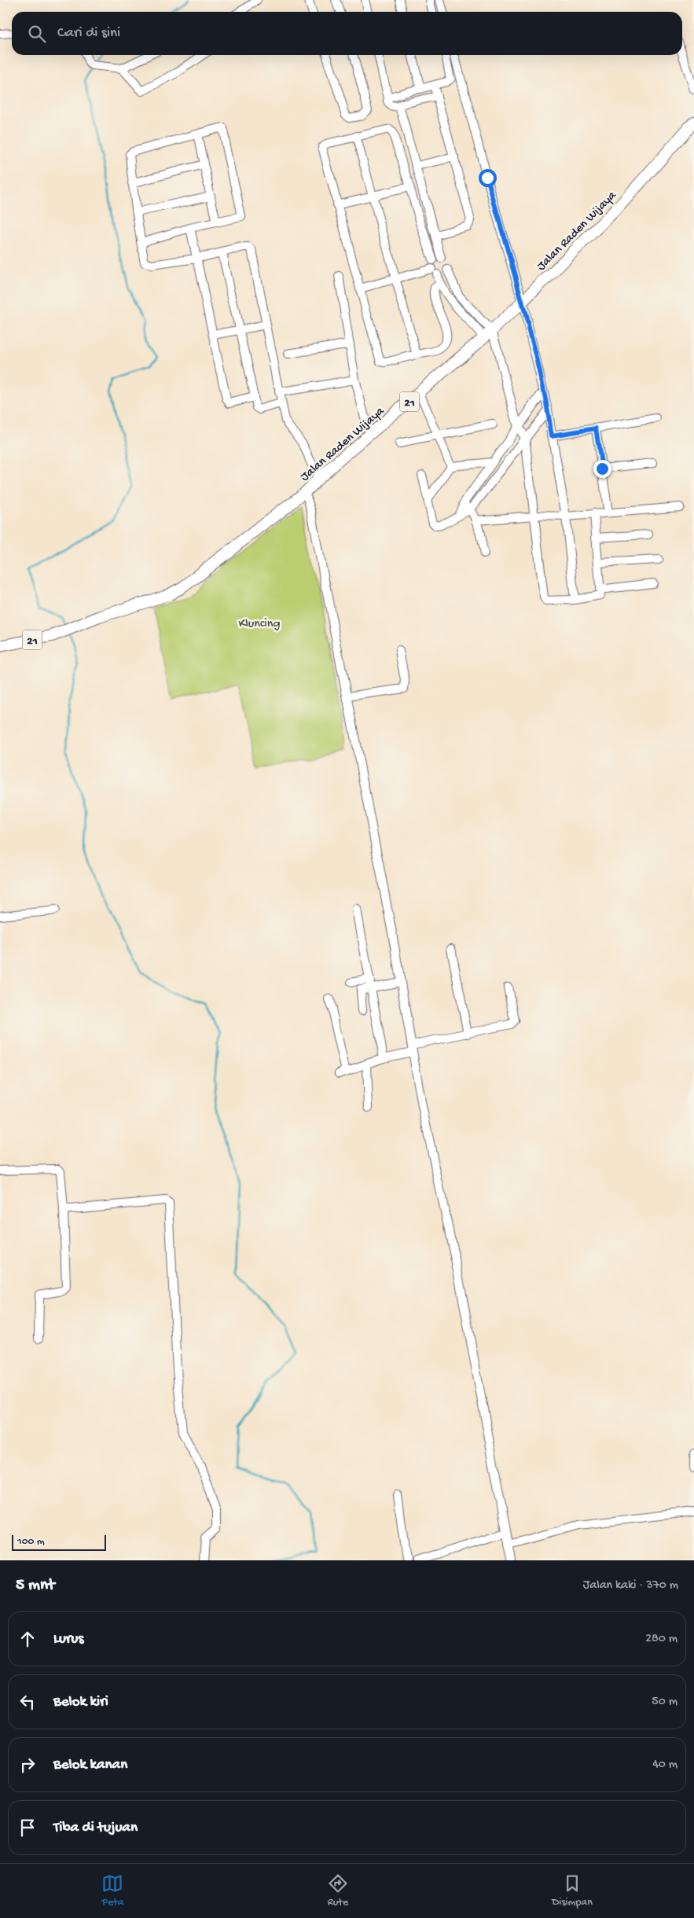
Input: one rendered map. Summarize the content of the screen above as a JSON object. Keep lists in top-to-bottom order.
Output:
{
  "streets": {
    "highway": ["Jalan Raden Wijaya", "21"]
  },
  "parks": ["Kluncing"],
  "scale_bar": "100 m",
  "page": {
    "search": "Cari di sini",
    "scale": "100 m",
    "heading": ["5 mnt", "Jalan kaki · 370 m"],
    "list": [
      ["Lurus", "280 m"],
      ["Belok kiri", "50 m"],
      ["Belok kanan", "40 m"],
      "Tiba di tujuan"
    ],
    "nav": ["Peta", "Rute", "Disimpan"]
  }
}
